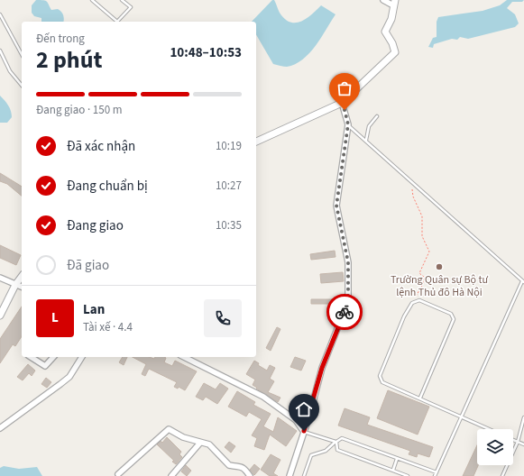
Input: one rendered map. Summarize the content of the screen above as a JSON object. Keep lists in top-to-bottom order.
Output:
{
  "places": ["Trường Quân sự Bộ tư lệnh Thủ đô Hà Nội"],
  "page": {
    "heading": ["2 phút", "Đến trong", "10:48–10:53"],
    "panel": ["Lan", "Tài xế · 4.4"],
    "bar": "Đang giao · 150 m",
    "list": [
      ["Đã xác nhận", "10:19"],
      ["Đang chuẩn bị", "10:27"],
      ["Đang giao", "10:35"],
      "Đã giao"
    ],
    "round": "L"
  }
}
